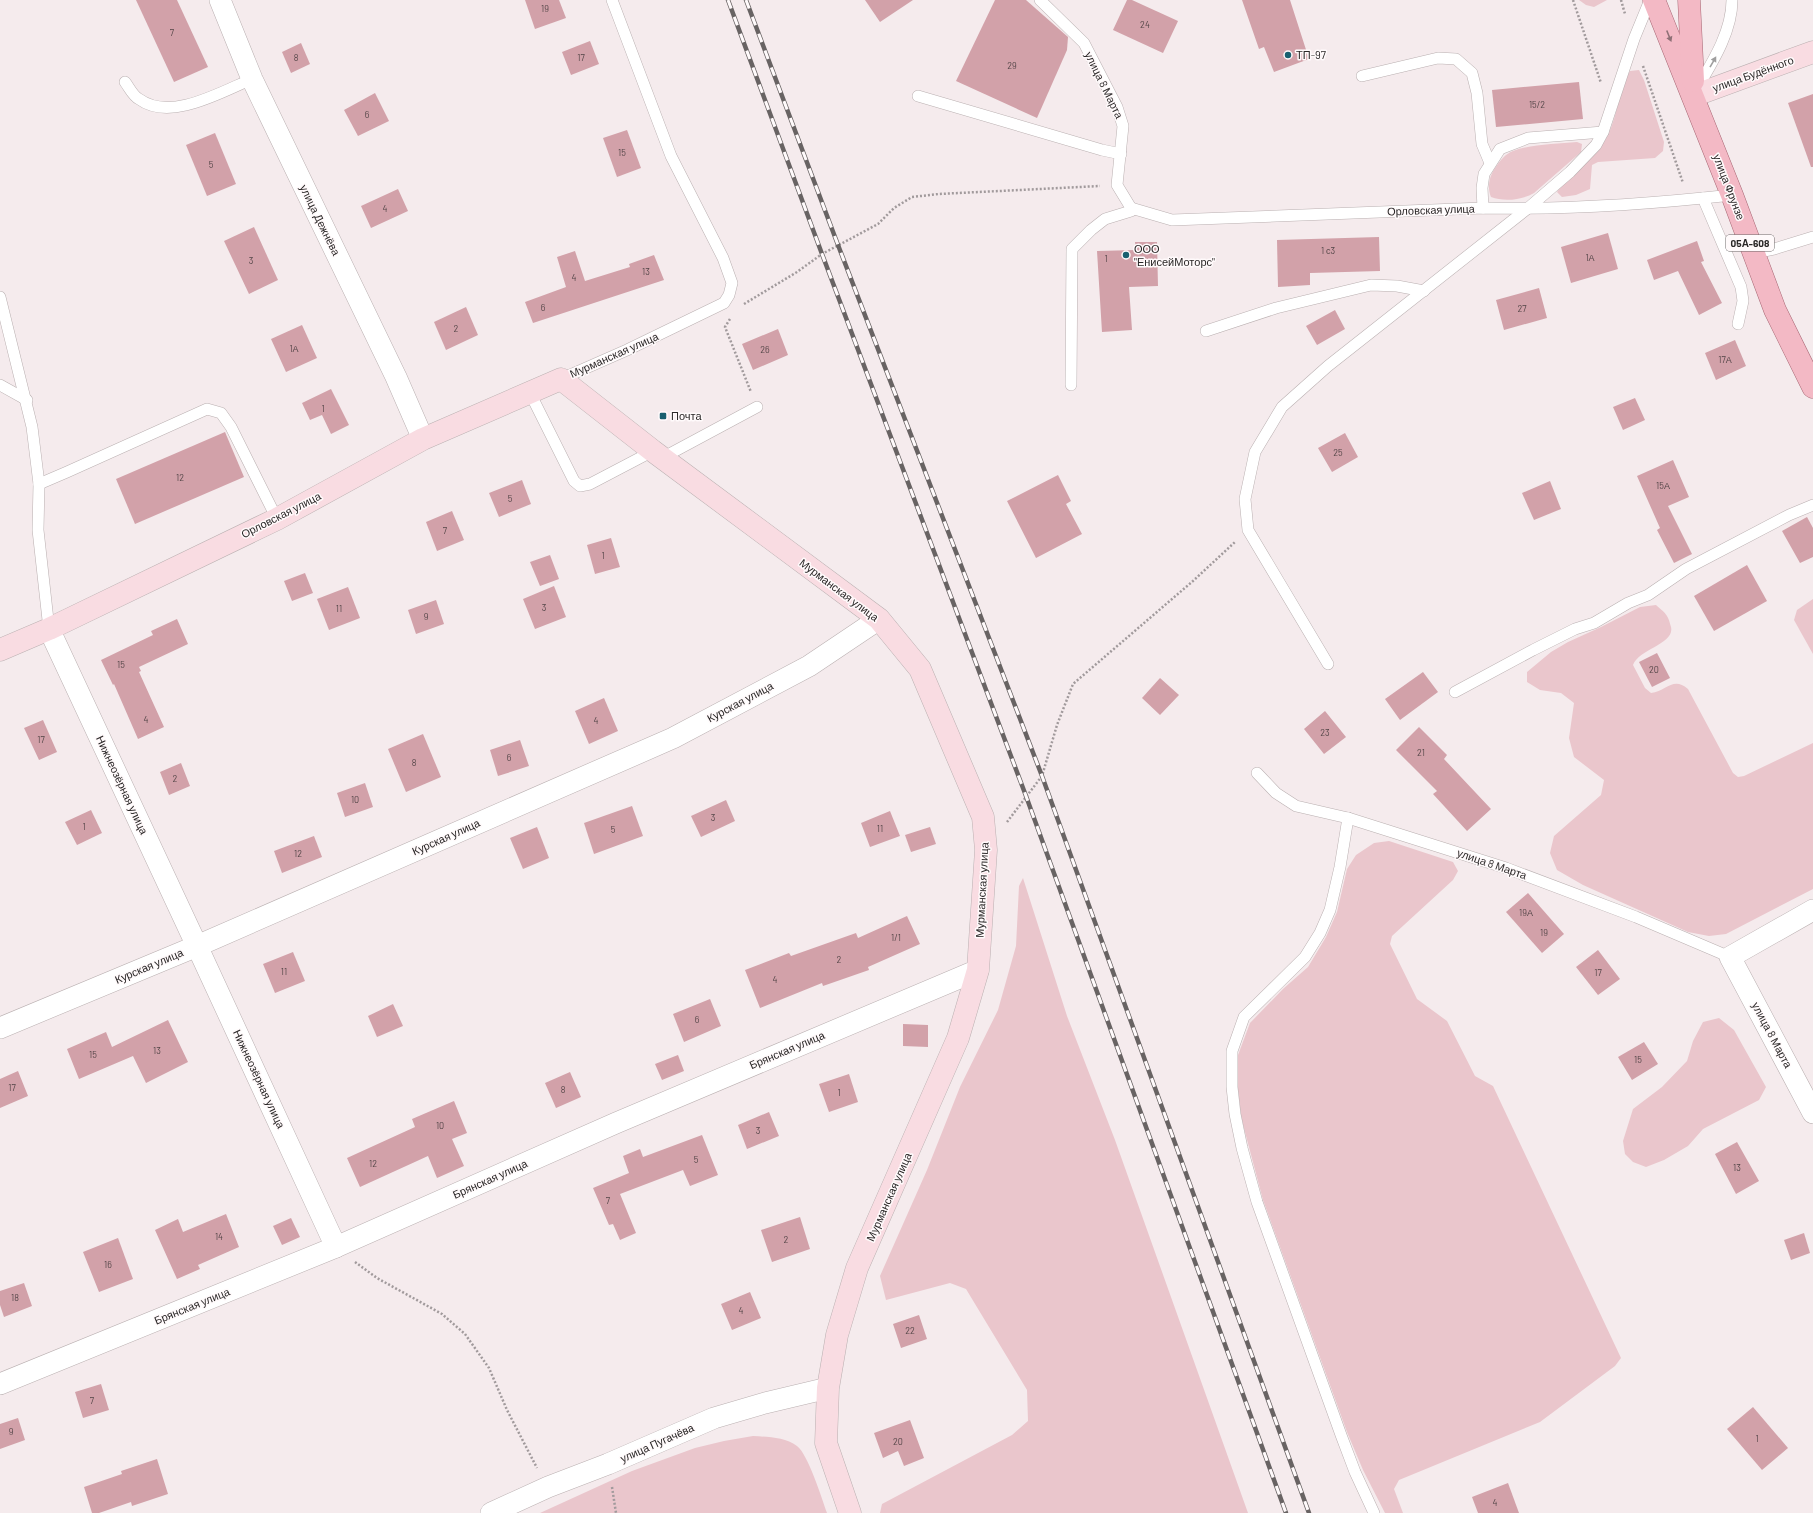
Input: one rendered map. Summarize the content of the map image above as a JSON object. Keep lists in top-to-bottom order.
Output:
{
  "streets": {
    "main road": [
      "улица Будённого",
      "улица Фрунзе",
      "Орловская улица",
      "05А-608",
      "Мурманская улица"
    ],
    "street": [
      "улица 8 Марта",
      "улица Дежнёва",
      "Курская улица",
      "Нижнеозёрная улица",
      "Брянская улица",
      "улица Пугачёва"
    ]
  },
  "crossings": [
    ["улица Будённого", "улица Фрунзе"],
    ["улица Фрунзе", "Орловская улица"],
    ["Орловская улица", "улица Дежнёва"],
    ["Орловская улица", "Мурманская улица"],
    ["Орловская улица", "Нижнеозёрная улица"],
    ["Мурманская улица", "Курская улица"],
    ["Мурманская улица", "Брянская улица"],
    ["Мурманская улица", "улица Пугачёва"],
    ["Курская улица", "Нижнеозёрная улица"],
    ["Нижнеозёрная улица", "Брянская улица"]
  ],
  "places": {
    "other": ["ТП-97", "ООО \"ЕнисейМоторс\""],
    "transit": ["Почта"]
  },
  "house_numbers": [
    "19",
    "24",
    "7",
    "8",
    "17",
    "29",
    "15/2",
    "6",
    "15",
    "5",
    "4",
    "1 с3",
    "1А",
    "1",
    "3",
    "13",
    "4",
    "6",
    "27",
    "2",
    "1А",
    "26",
    "17А",
    "1",
    "25",
    "12",
    "15А",
    "5",
    "7",
    "1",
    "3",
    "11",
    "9",
    "15",
    "20",
    "4",
    "4",
    "23",
    "17",
    "21",
    "6",
    "8",
    "2",
    "10",
    "3",
    "1",
    "11",
    "5",
    "12",
    "19А",
    "19",
    "1/1",
    "2",
    "11",
    "17",
    "4",
    "6",
    "13",
    "15",
    "15",
    "17",
    "8",
    "1",
    "10",
    "3",
    "5",
    "12",
    "13",
    "7",
    "14",
    "2",
    "16",
    "18",
    "4",
    "22",
    "7",
    "9",
    "1",
    "20",
    "4"
  ]
}
